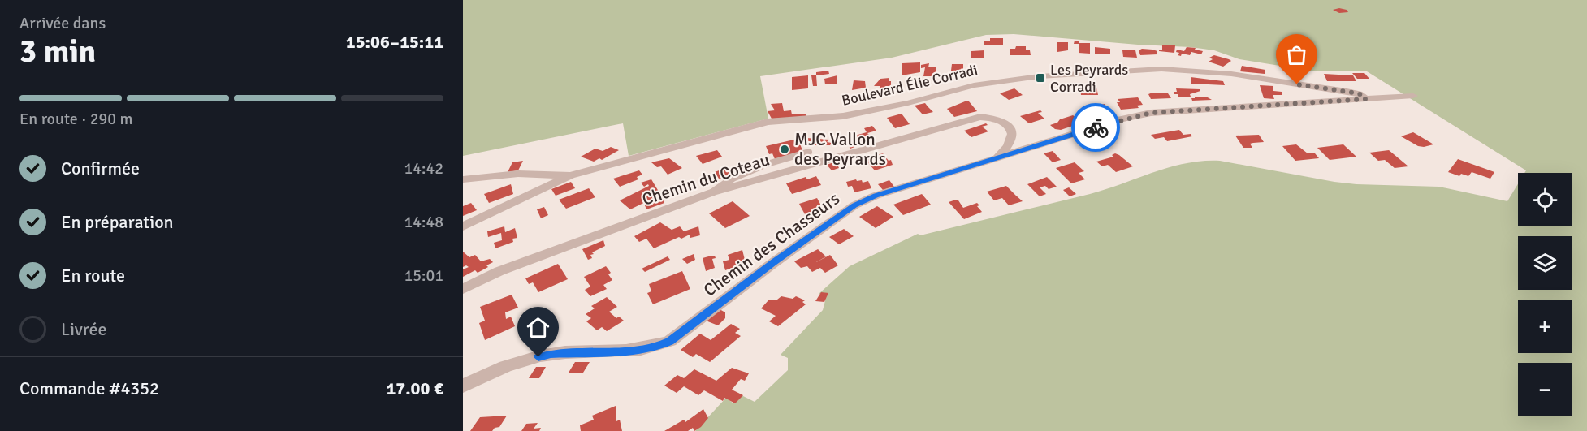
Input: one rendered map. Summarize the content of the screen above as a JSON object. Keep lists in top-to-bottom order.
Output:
{
  "streets": {
    "street": ["Boulevard Élie Corradi", "Chemin du Coteau", "Chemin des Chasseurs"]
  },
  "crossings": [
    ["Boulevard Élie Corradi", "Chemin des Chasseurs"],
    ["Chemin du Coteau", "Chemin des Chasseurs"]
  ],
  "places": {
    "transit": ["Les Peyrards Corradi"],
    "other": ["MJC Vallon des Peyrards"]
  },
  "page": {
    "heading": ["3 min", "Arrivée dans", "15:06–15:11"],
    "panel": ["Commande #4352", "17.00 €"],
    "bar": "En route · 290 m",
    "list": [
      ["Confirmée", "14:42"],
      ["En préparation", "14:48"],
      ["En route", "15:01"],
      "Livrée"
    ],
    "map_buttons": ["+", "−"]
  }
}
